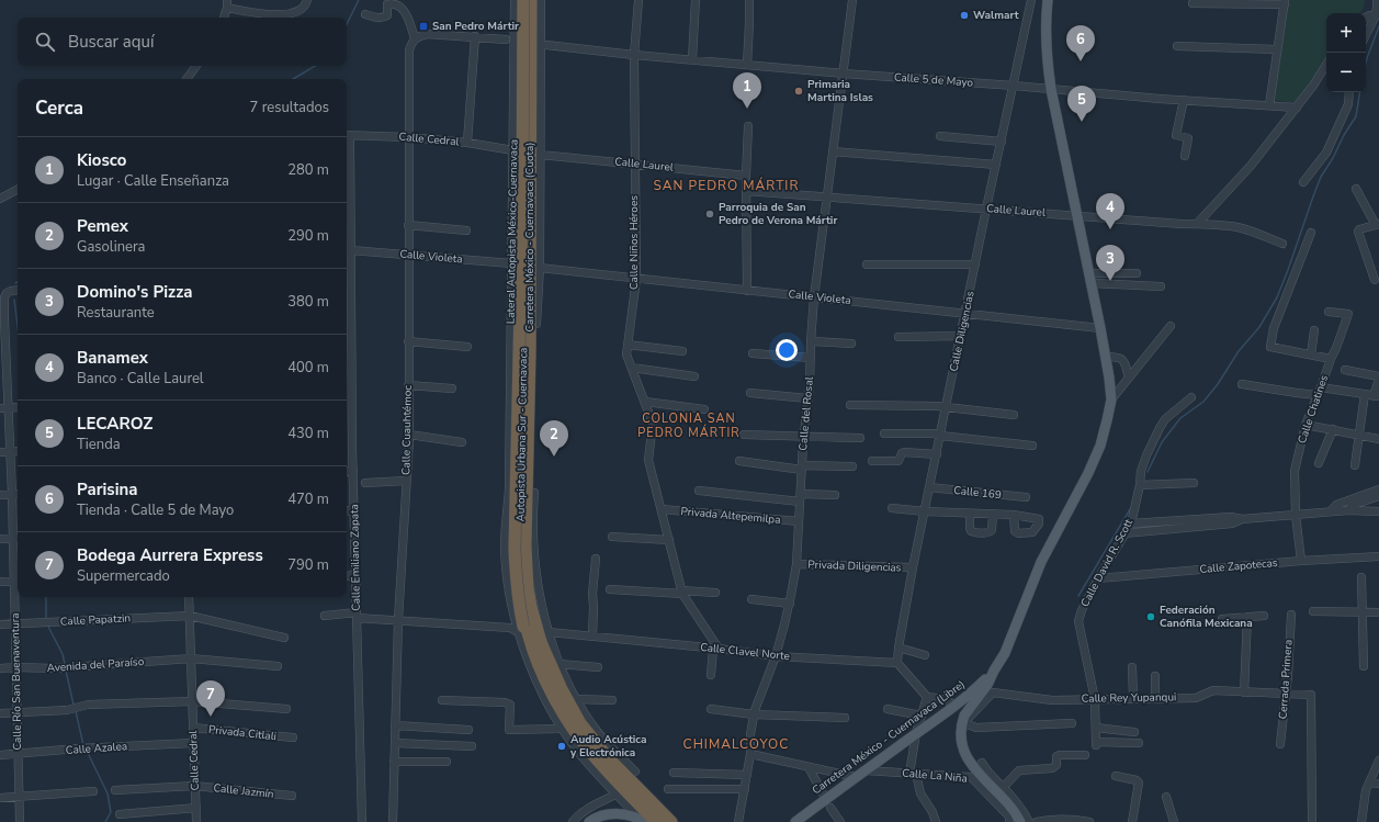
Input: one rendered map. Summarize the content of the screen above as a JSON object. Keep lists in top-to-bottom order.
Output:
{
  "streets": {
    "highway": ["Carretera México - Cuernavaca (Cuota)", "Autopista Urbana Sur - Cuernavaca"],
    "main road": ["Carretera México - Cuernavaca (Libre)"],
    "street": [
      "Calle 5 de Mayo",
      "Calle Cedral",
      "Calle Laurel",
      "Lateral Autopista México-Cuernavaca",
      "Calle Niños Héroes",
      "Calle Violeta",
      "Calle Diligencias",
      "Calle Chatines",
      "Calle del Rosal",
      "Calle Cuauhtémoc",
      "Calle 169",
      "Privada Altepemilpa",
      "Calle Emiliano Zapata",
      "Calle David R. Scott",
      "Privada Diligencias",
      "Calle Zapotecas",
      "Calle Papatzin",
      "Calle Clavel Norte",
      "Avenida del Paraíso",
      "Cerrada Primera",
      "Calle Río San Buenaventura",
      "Calle Rey Yupanqui",
      "Privada Citlali",
      "Calle Azalea",
      "Calle La Niña",
      "Calle Jazmín"
    ]
  },
  "crossings": [
    ["Calle 5 de Mayo", "Calle Niños Héroes"],
    ["Calle 5 de Mayo", "Calle Diligencias"],
    ["Calle 5 de Mayo", "Calle del Rosal"],
    ["Calle 5 de Mayo", "Carretera México - Cuernavaca (Libre)"],
    ["Calle Cedral", "Lateral Autopista México-Cuernavaca"],
    ["Calle Cedral", "Calle Cuauhtémoc"],
    ["Calle Cedral", "Calle Emiliano Zapata"],
    ["Calle Cedral", "Calle Papatzin"],
    ["Calle Cedral", "Avenida del Paraíso"],
    ["Calle Cedral", "Privada Citlali"],
    ["Calle Cedral", "Calle Azalea"],
    ["Calle Cedral", "Calle Jazmín"],
    ["Calle Laurel", "Calle Niños Héroes"],
    ["Calle Laurel", "Calle Diligencias"],
    ["Calle Laurel", "Calle del Rosal"],
    ["Calle Laurel", "Carretera México - Cuernavaca (Libre)"],
    ["Lateral Autopista México-Cuernavaca", "Carretera México - Cuernavaca (Cuota)"],
    ["Lateral Autopista México-Cuernavaca", "Calle Violeta"],
    ["Carretera México - Cuernavaca (Cuota)", "Autopista Urbana Sur - Cuernavaca"],
    ["Calle Niños Héroes", "Calle Violeta"],
    ["Calle Niños Héroes", "Privada Altepemilpa"],
    ["Calle Niños Héroes", "Calle Clavel Norte"],
    ["Calle Violeta", "Calle Diligencias"],
    ["Calle Violeta", "Calle del Rosal"],
    ["Calle Violeta", "Calle Cuauhtémoc"],
    ["Calle Violeta", "Calle Emiliano Zapata"],
    ["Calle Violeta", "Carretera México - Cuernavaca (Libre)"],
    ["Calle Diligencias", "Calle 169"],
    ["Calle Diligencias", "Privada Diligencias"],
    ["Calle Diligencias", "Calle Clavel Norte"],
    ["Calle Chatines", "Calle Zapotecas"],
    ["Calle del Rosal", "Privada Altepemilpa"],
    ["Calle del Rosal", "Privada Diligencias"],
    ["Calle del Rosal", "Calle Clavel Norte"],
    ["Calle David R. Scott", "Calle Zapotecas"],
    ["Calle David R. Scott", "Calle Rey Yupanqui"],
    ["Calle Papatzin", "Calle Río San Buenaventura"],
    ["Avenida del Paraíso", "Calle Río San Buenaventura"],
    ["Cerrada Primera", "Calle Rey Yupanqui"],
    ["Calle Río San Buenaventura", "Calle Azalea"],
    ["Calle Rey Yupanqui", "Carretera México - Cuernavaca (Libre)"],
    ["Carretera México - Cuernavaca (Libre)", "Calle La Niña"]
  ],
  "districts": ["SAN PEDRO MÁRTIR", "COLONIA SAN PEDRO MÁRTIR", "CHIMALCOYOC"],
  "places": {
    "other": [
      "Walmart",
      "Primaria Martina Islas",
      "Parroquia de San Pedro de Verona Mártir",
      "Federación Canófila Mexicana",
      "Audio Acústica y Electrónica"
    ],
    "transit": ["San Pedro Mártir"]
  },
  "page": {
    "map_buttons": ["+", "−"],
    "search": "Buscar aquí",
    "pins": [
      "6",
      "1",
      "5",
      "4",
      "3",
      "2",
      "7"
    ],
    "heading": ["Cerca", "7 resultados"],
    "list": [
      {
        "mark": "1",
        "name": "Kiosco",
        "note": "Lugar · Calle Enseñanza",
        "value": "280 m"
      },
      {
        "mark": "2",
        "name": "Pemex",
        "note": "Gasolinera",
        "value": "290 m"
      },
      {
        "mark": "3",
        "name": "Domino's Pizza",
        "note": "Restaurante",
        "value": "380 m"
      },
      {
        "mark": "4",
        "name": "Banamex",
        "note": "Banco · Calle Laurel",
        "value": "400 m"
      },
      {
        "mark": "5",
        "name": "LECAROZ",
        "note": "Tienda",
        "value": "430 m"
      },
      {
        "mark": "6",
        "name": "Parisina",
        "note": "Tienda · Calle 5 de Mayo",
        "value": "470 m"
      },
      {
        "mark": "7",
        "name": "Bodega Aurrera Express",
        "note": "Supermercado",
        "value": "790 m"
      }
    ]
  }
}
